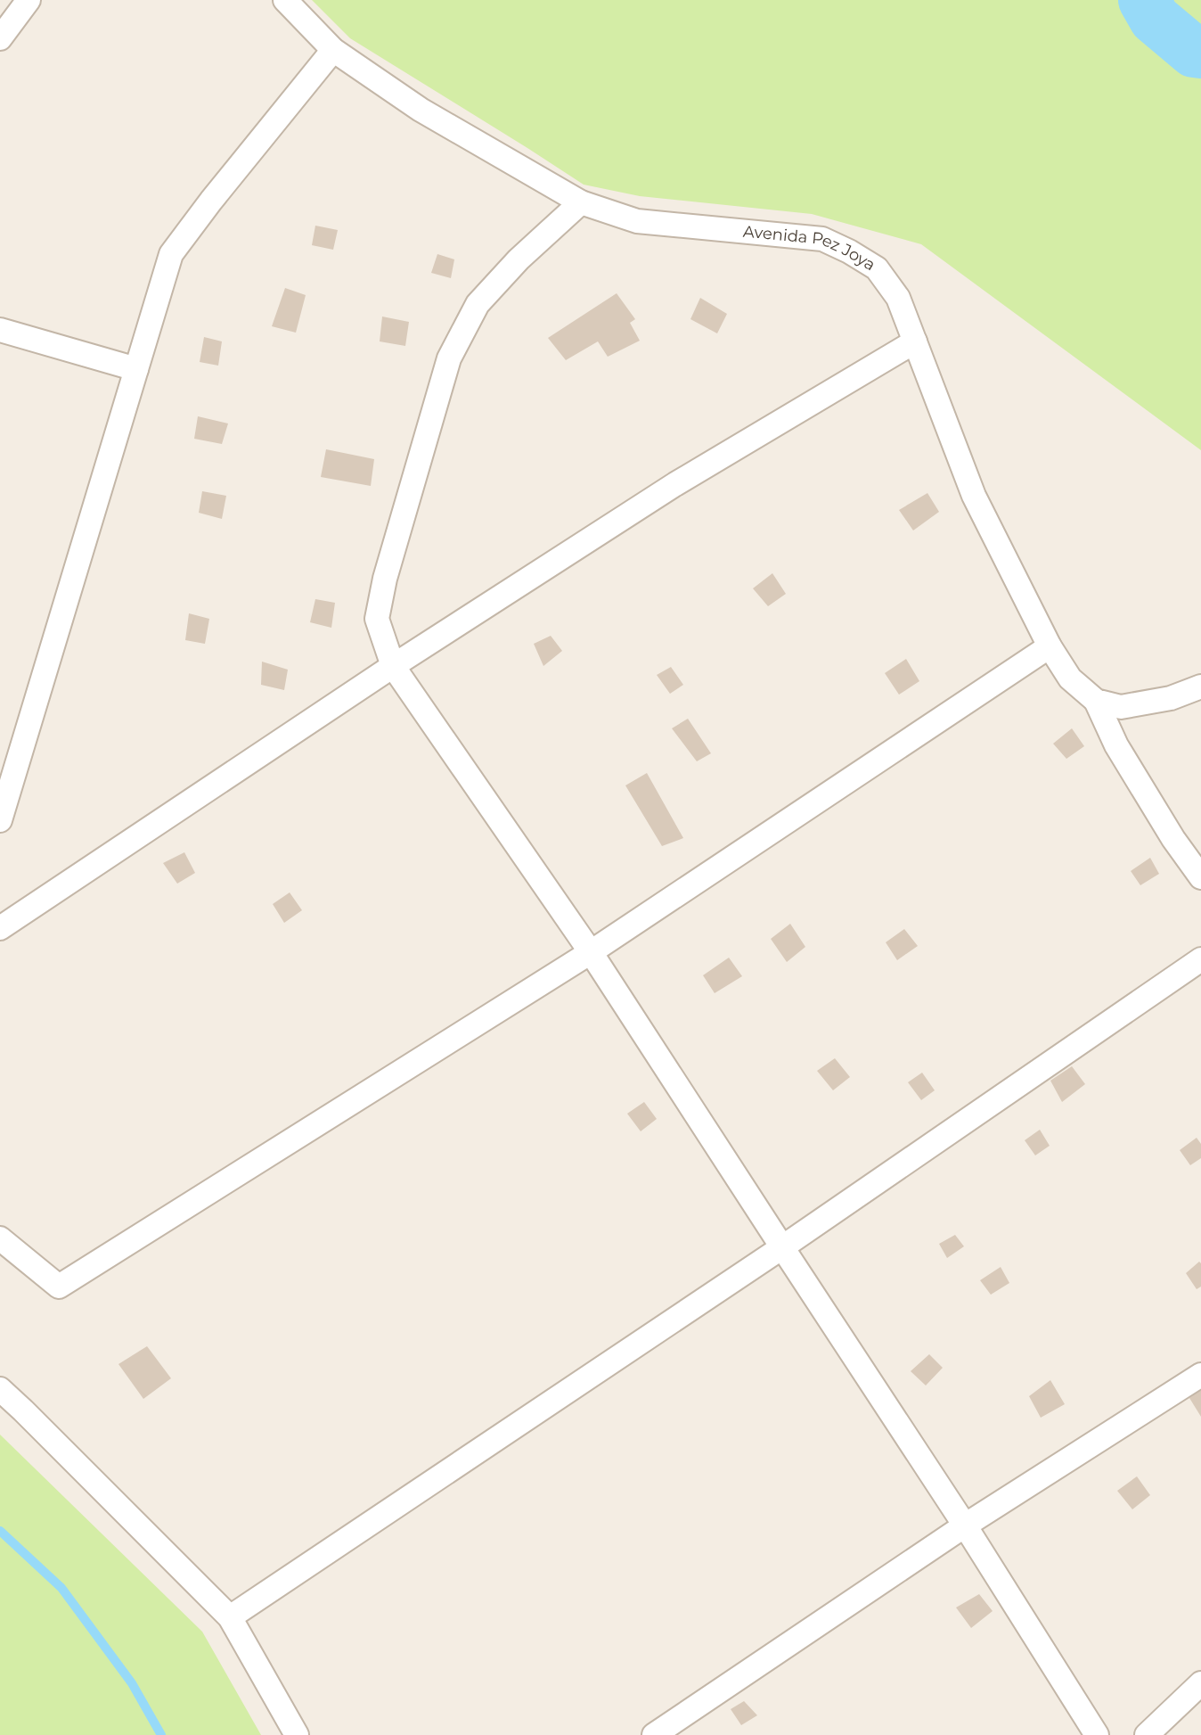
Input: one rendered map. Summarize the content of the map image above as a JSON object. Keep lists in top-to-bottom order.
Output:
{
  "streets": {
    "street": ["Avenida Pez Joya"]
  }
}
